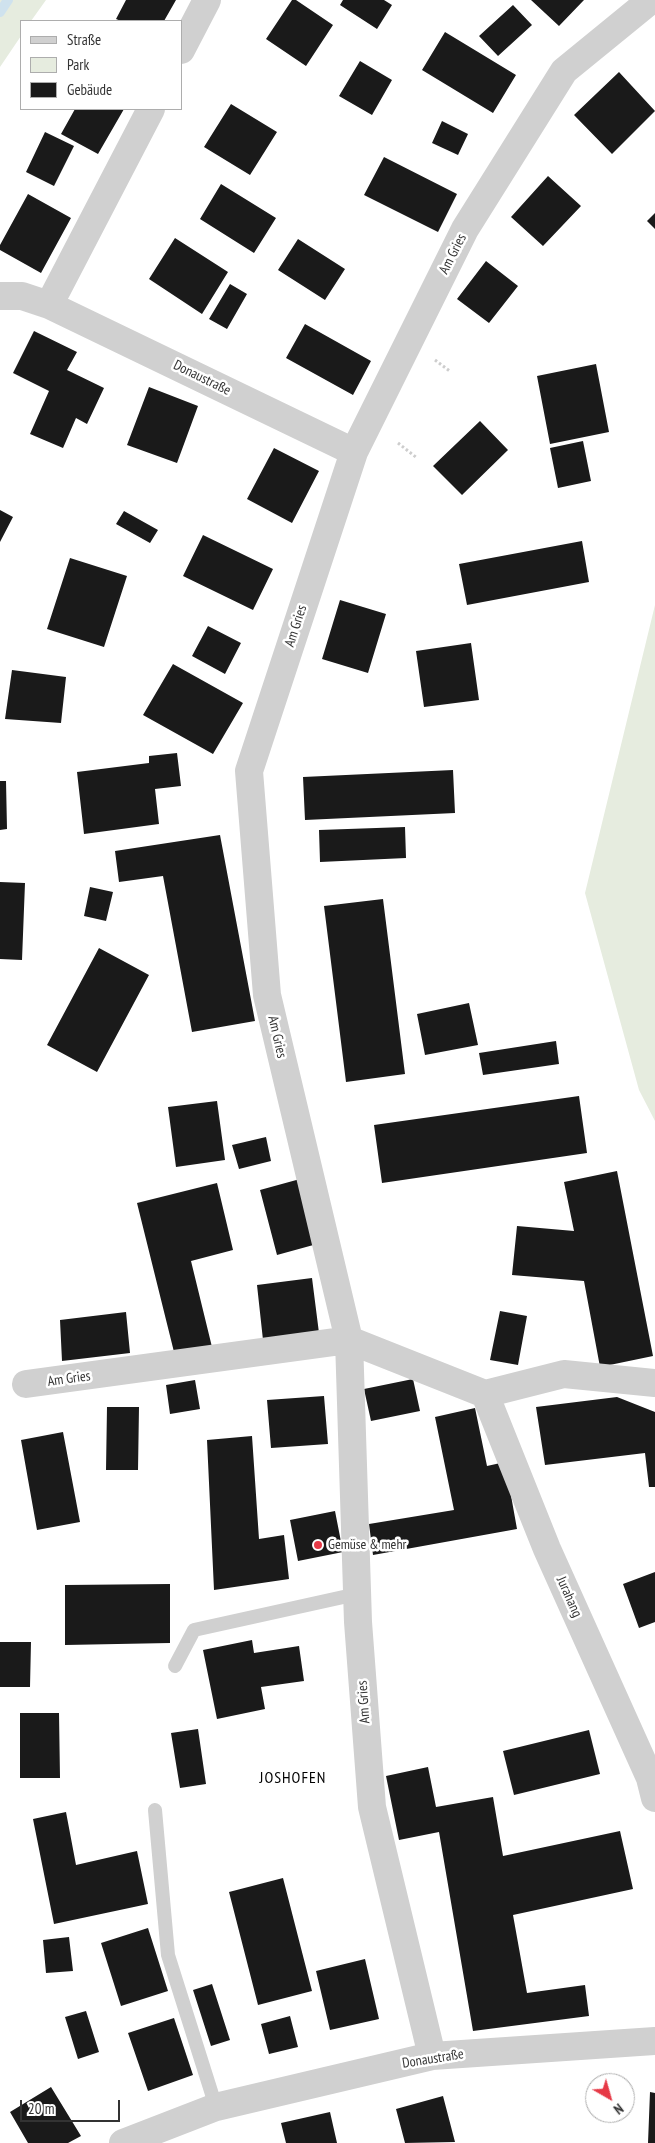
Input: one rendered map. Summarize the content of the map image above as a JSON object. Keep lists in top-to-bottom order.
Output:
{
  "streets": {
    "street": ["Am Gries", "Donaustraße", "Jurahang"]
  },
  "crossings": [
    ["Am Gries", "Donaustraße"]
  ],
  "districts": ["JOSHOFEN"],
  "places": ["Gemüse & mehr"],
  "legend": ["Straße", "Park", "Gebäude"],
  "scale_bar": "20 m",
  "north": "bottom right"
}
